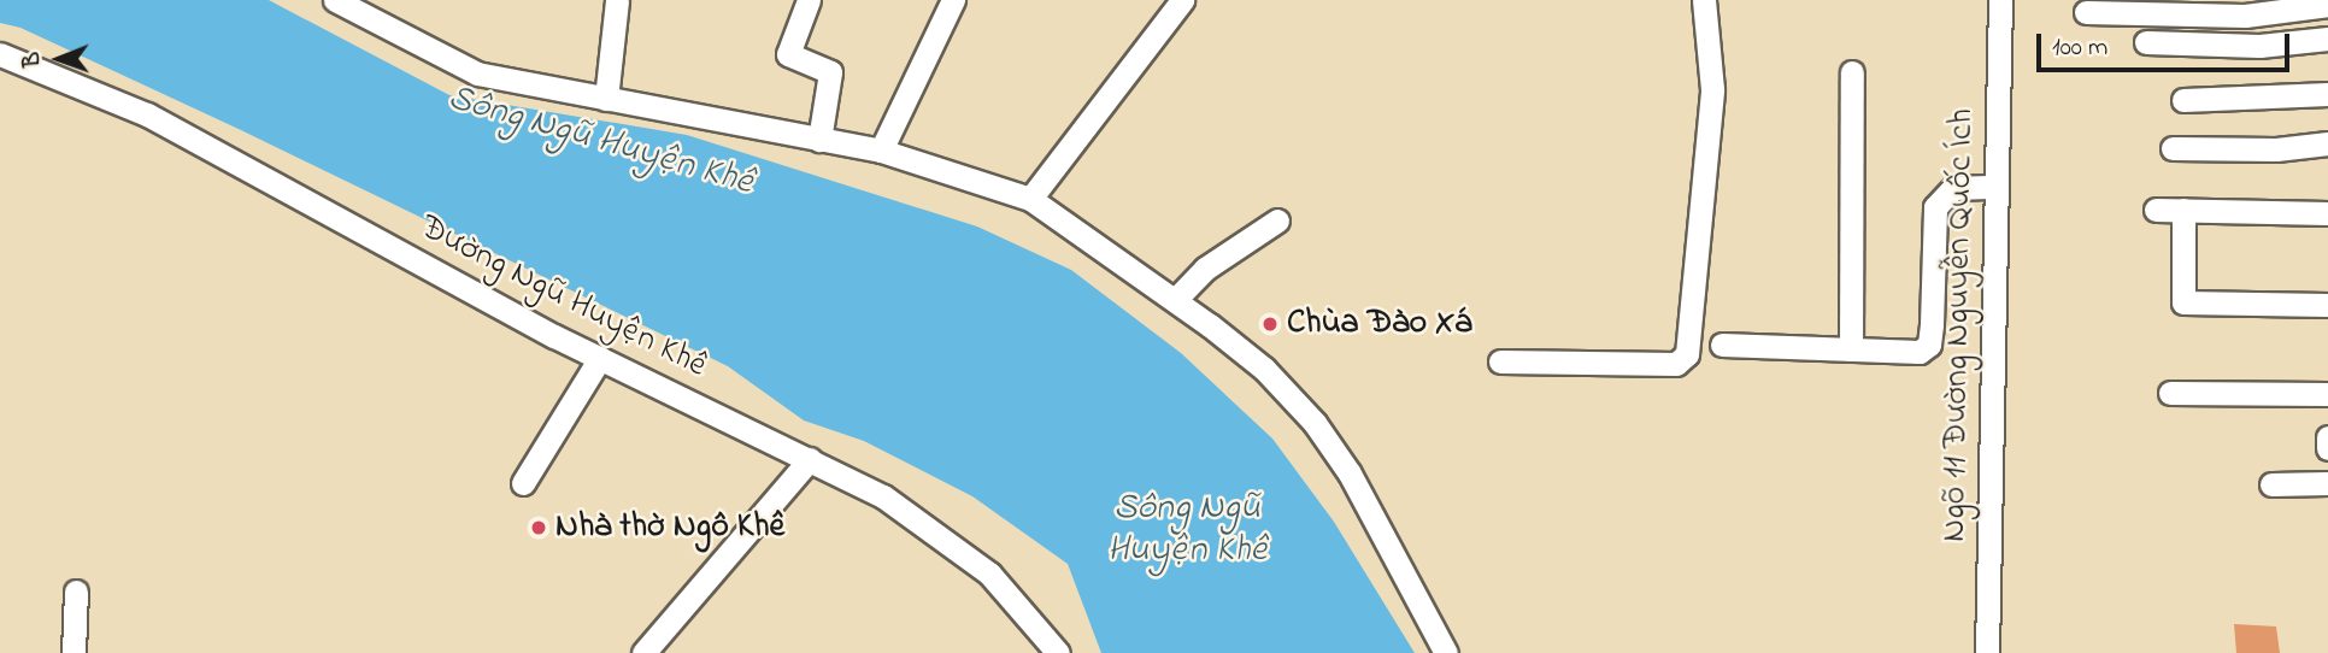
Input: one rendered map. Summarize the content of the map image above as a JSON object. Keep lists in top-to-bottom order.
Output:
{
  "streets": {
    "street": ["Đường Ngũ Huyện Khê", "Ngõ 11 Đường Nguyễn Quốc Ích"]
  },
  "water": ["Sông Ngũ Huyện Khê"],
  "places": ["Chùa Đào Xá", "Nhà thờ Ngô Khê"],
  "scale_bar": "100 m",
  "north": "left"
}
